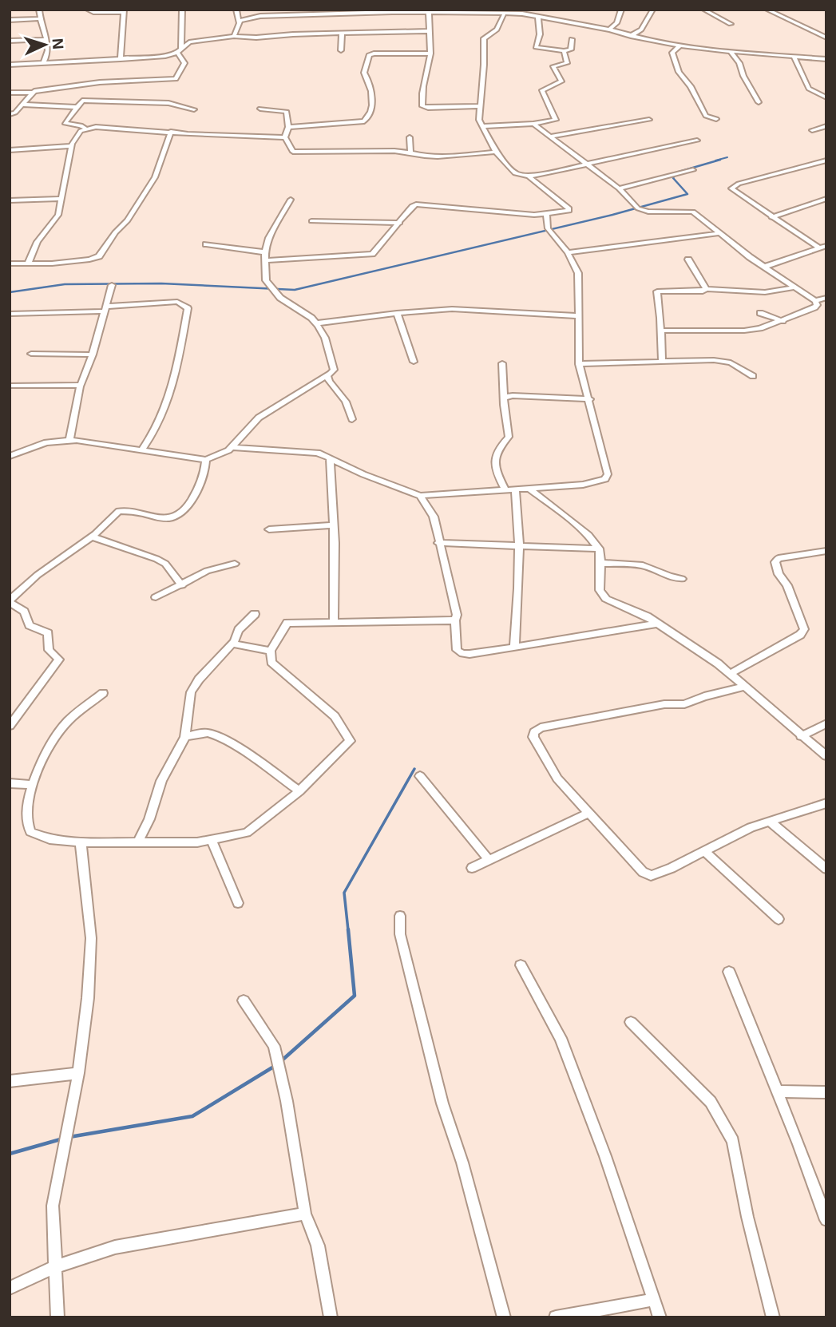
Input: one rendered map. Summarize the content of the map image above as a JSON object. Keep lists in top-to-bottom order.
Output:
{
  "north": "right"
}
